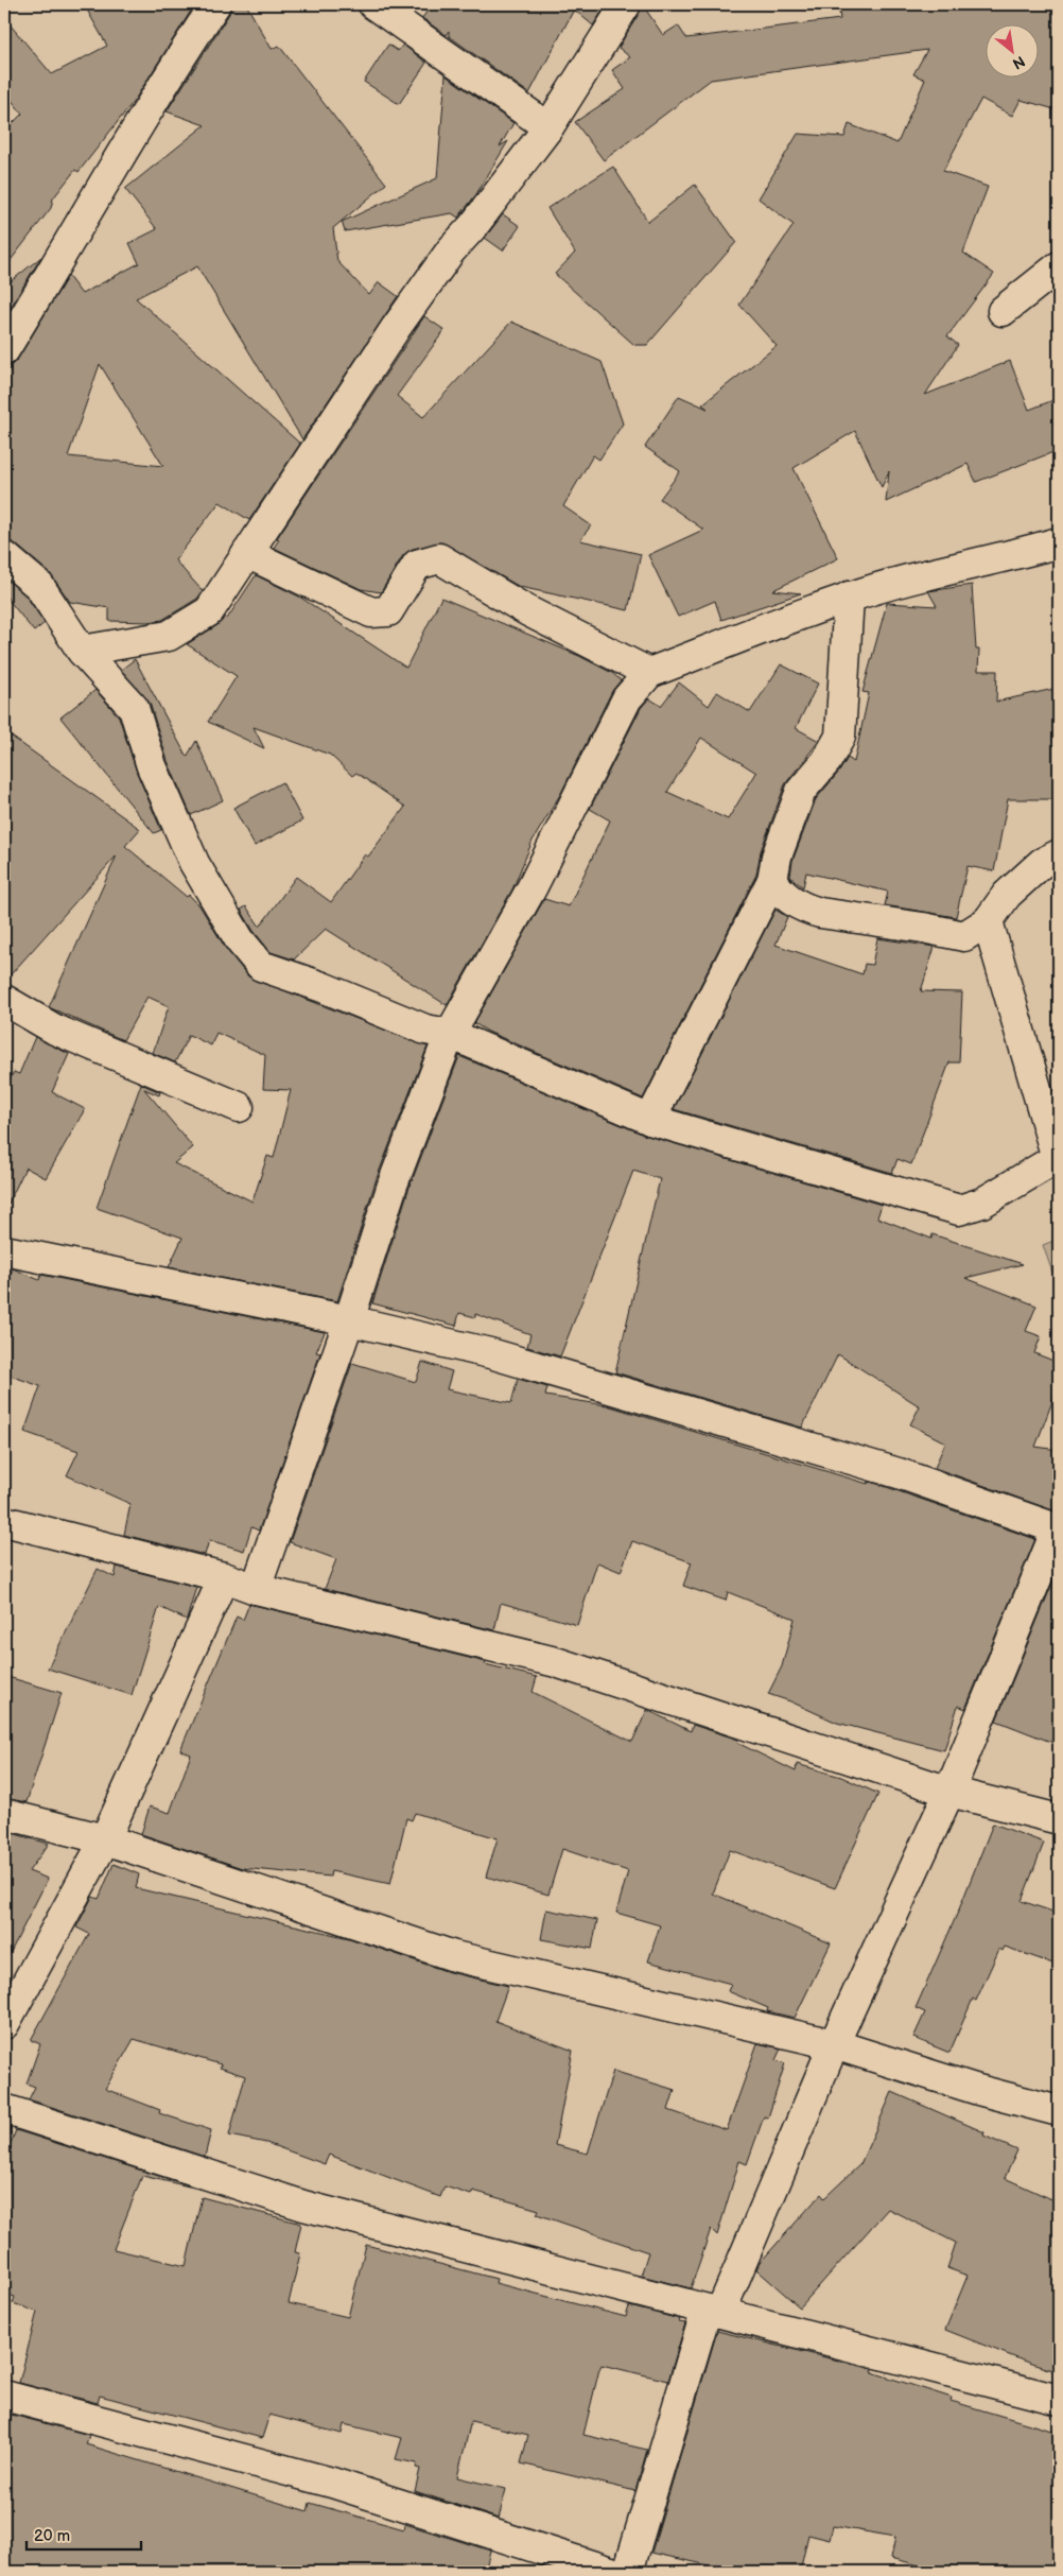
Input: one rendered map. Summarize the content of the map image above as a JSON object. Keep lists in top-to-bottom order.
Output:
{
  "scale_bar": "20 m",
  "north": "bottom right"
}
